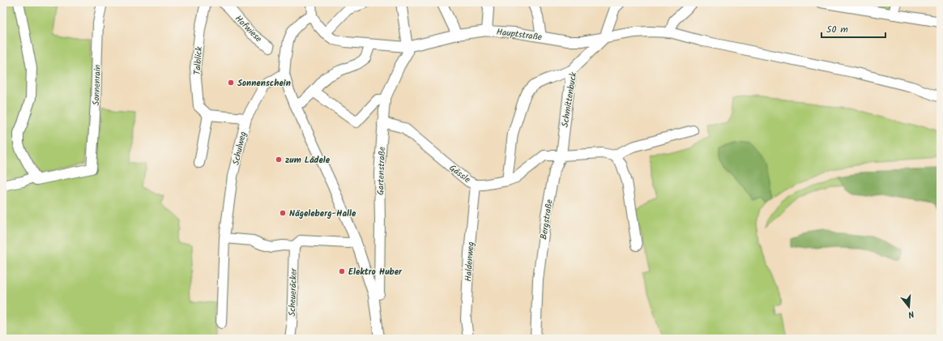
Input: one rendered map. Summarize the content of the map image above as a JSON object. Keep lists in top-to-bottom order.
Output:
{
  "streets": {
    "street": [
      "Hofwiese",
      "Hauptstraße",
      "Talblick",
      "Sonnenrain",
      "Schmittenbuck",
      "Schulweg",
      "Gartenstraße",
      "Gässle",
      "Bergstraße",
      "Haldenweg",
      "Scheueräcker"
    ]
  },
  "crossings": [
    ["Hauptstraße", "Schmittenbuck"],
    ["Hauptstraße", "Gartenstraße"],
    ["Schmittenbuck", "Gässle"],
    ["Schmittenbuck", "Bergstraße"],
    ["Gartenstraße", "Gässle"],
    ["Gässle", "Bergstraße"],
    ["Gässle", "Haldenweg"]
  ],
  "places": [
    "Sonnenschein",
    "zum Lädele",
    "Nägeleberg-Halle",
    "Elektro Huber"
  ],
  "scale_bar": "50 m",
  "north": "bottom"
}
